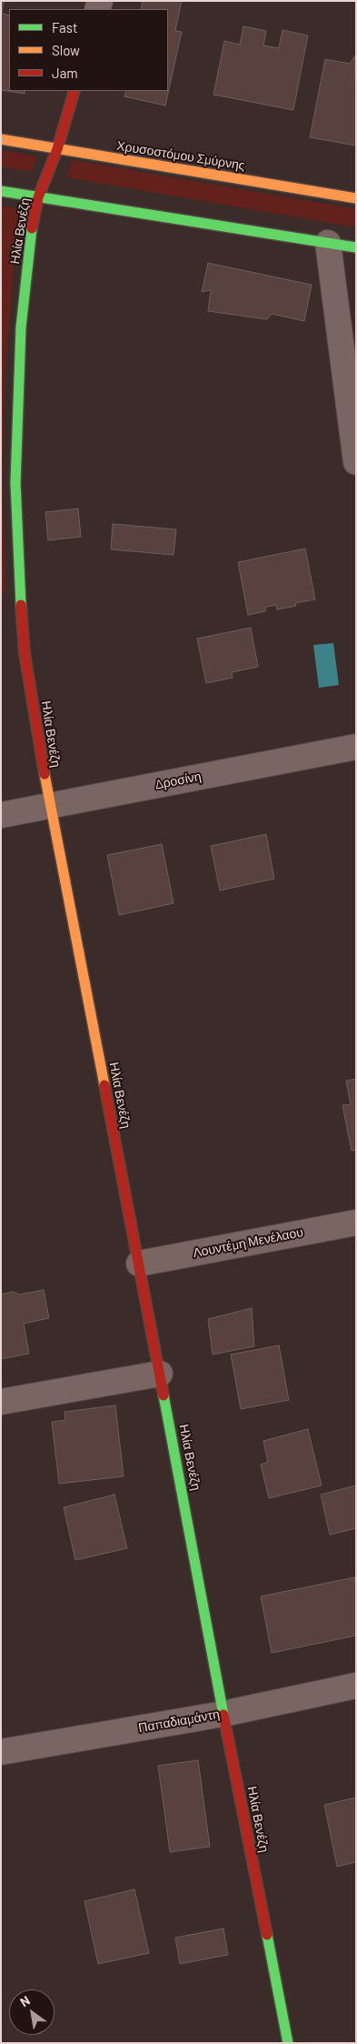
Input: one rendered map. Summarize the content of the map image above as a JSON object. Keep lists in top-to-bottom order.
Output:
{
  "streets": {
    "street": [
      "Χρυσοστόμου Σμύρνης",
      "Ηλία Βενέζη",
      "Δροσίνη",
      "Λουντέμη Μενέλαου",
      "Παπαδιαμάντη"
    ]
  },
  "crossings": [
    ["Χρυσοστόμου Σμύρνης", "Ηλία Βενέζη"],
    ["Ηλία Βενέζη", "Δροσίνη"],
    ["Ηλία Βενέζη", "Λουντέμη Μενέλαου"],
    ["Ηλία Βενέζη", "Παπαδιαμάντη"]
  ],
  "legend": ["Fast", "Slow", "Jam"],
  "north": "top left"
}
